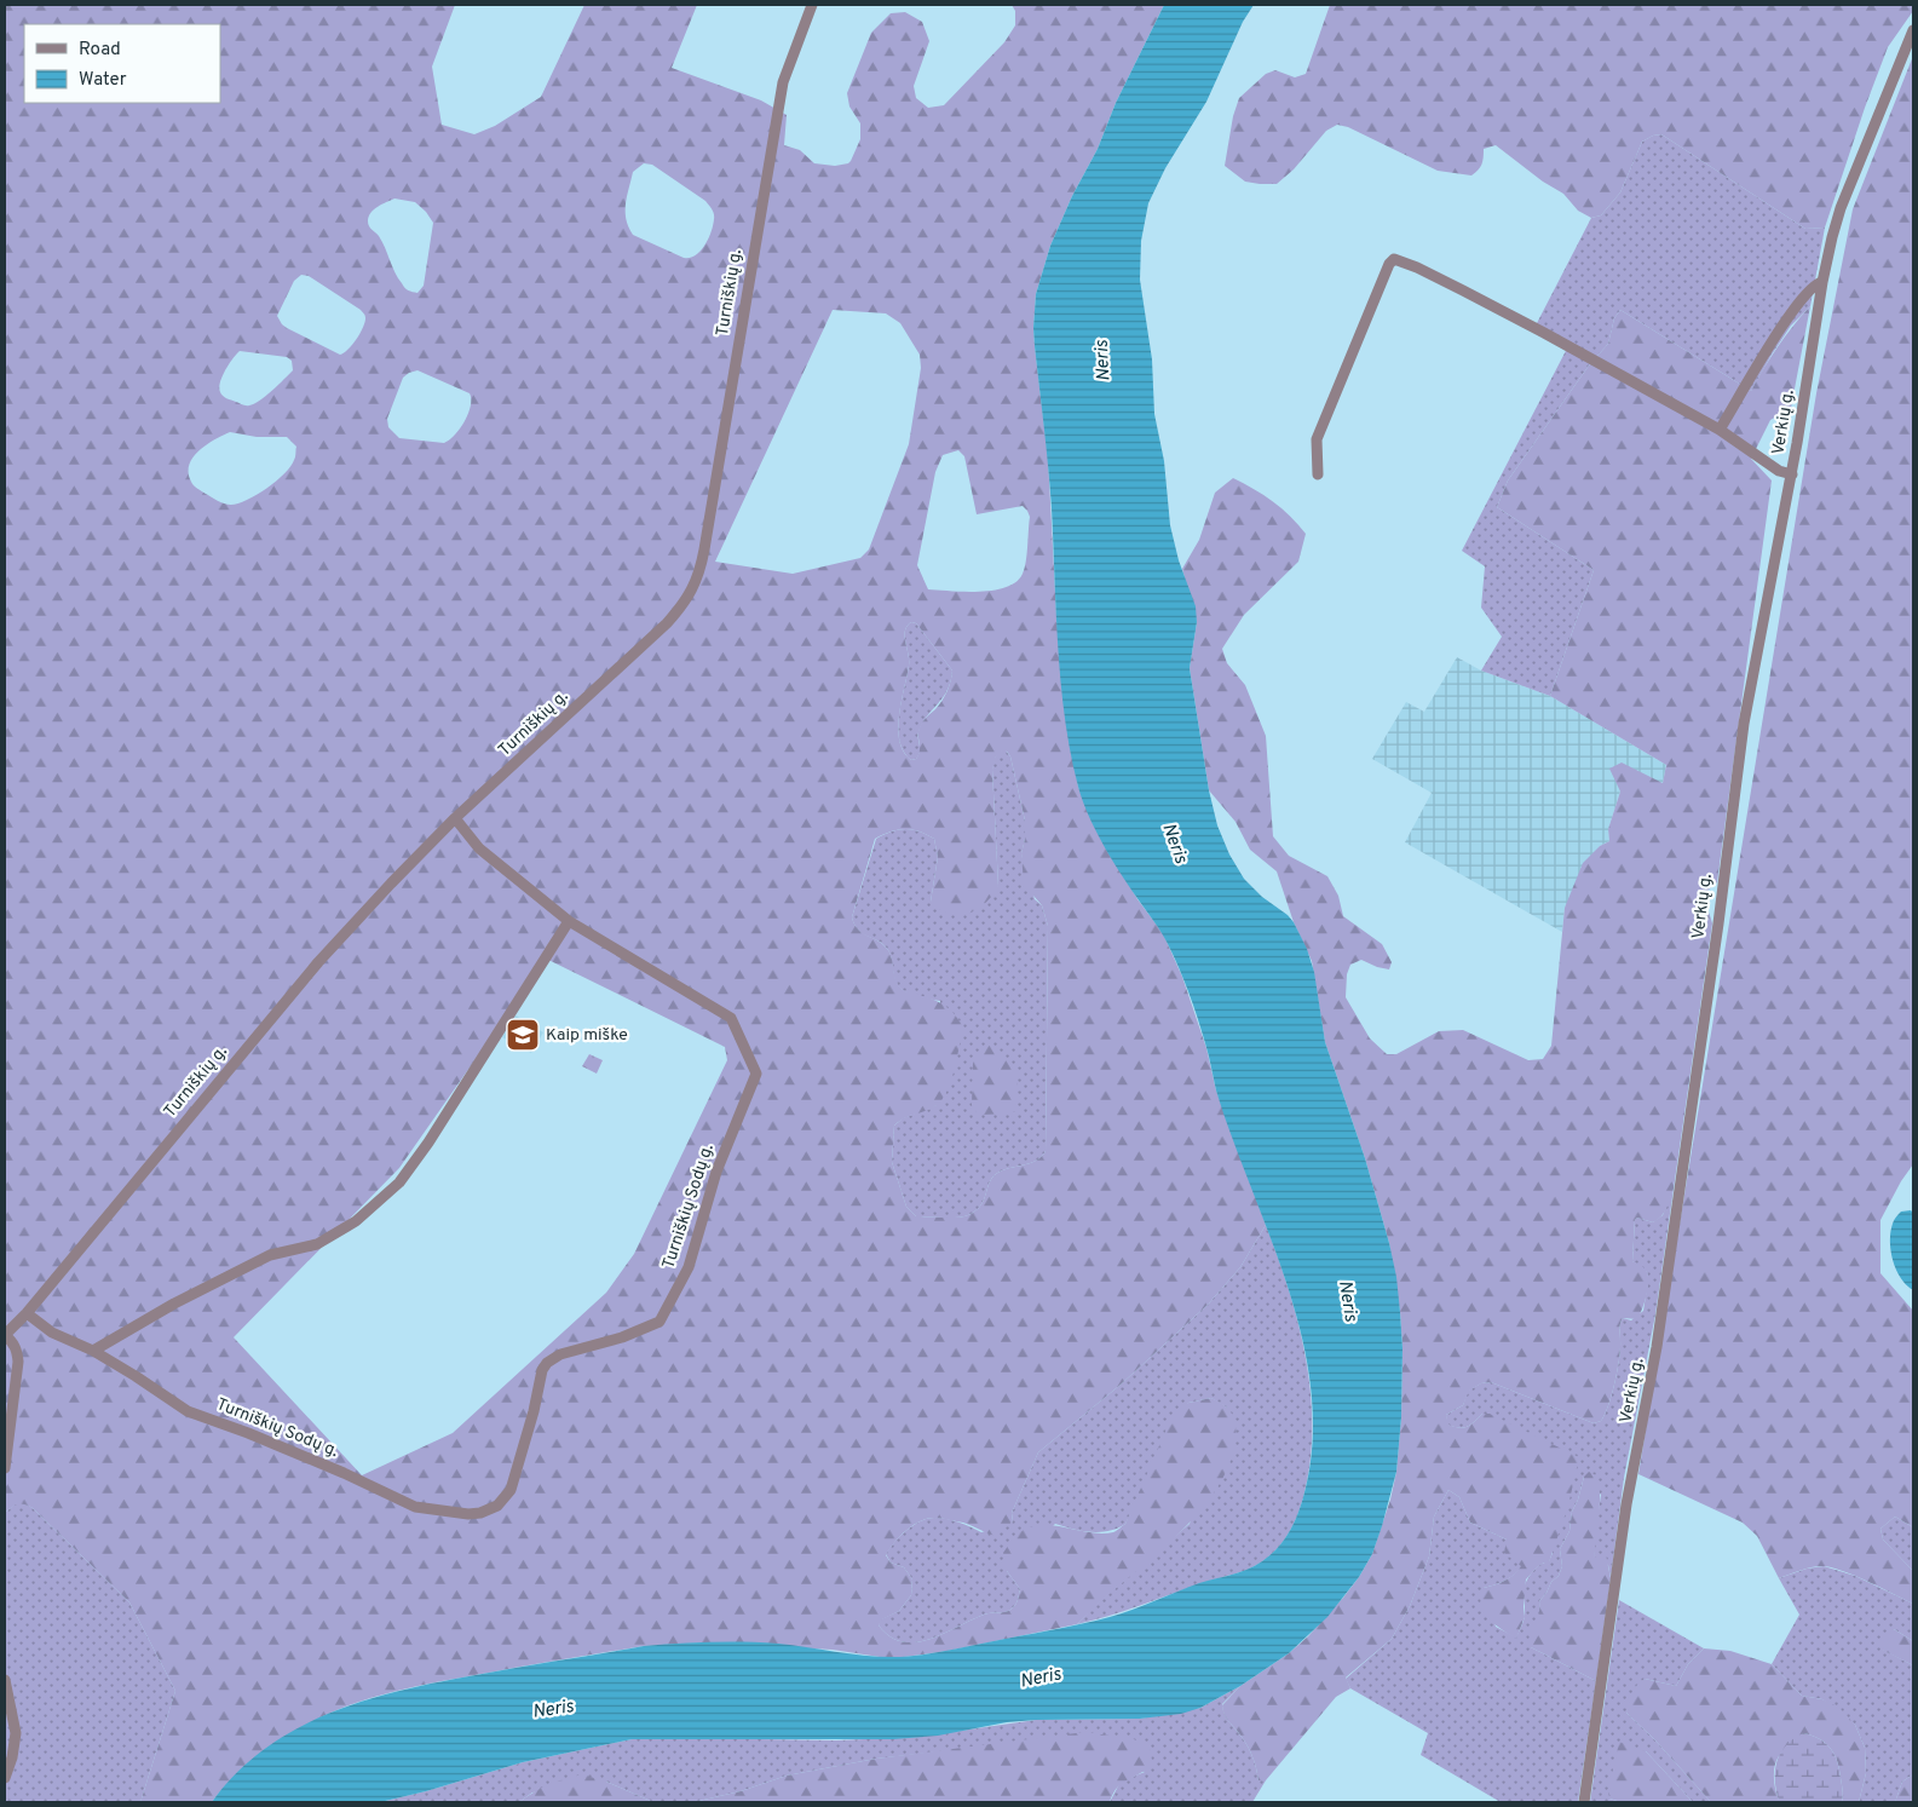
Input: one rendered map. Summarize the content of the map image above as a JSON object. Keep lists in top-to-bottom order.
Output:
{
  "streets": {
    "street": ["Turniškių g.", "Verkių g.", "Turniškių Sodų g."]
  },
  "crossings": [
    ["Turniškių g.", "Turniškių Sodų g."]
  ],
  "water": ["Neris"],
  "places": {
    "school or university": ["Kaip miške"]
  },
  "legend": ["Road", "Water"]
}
